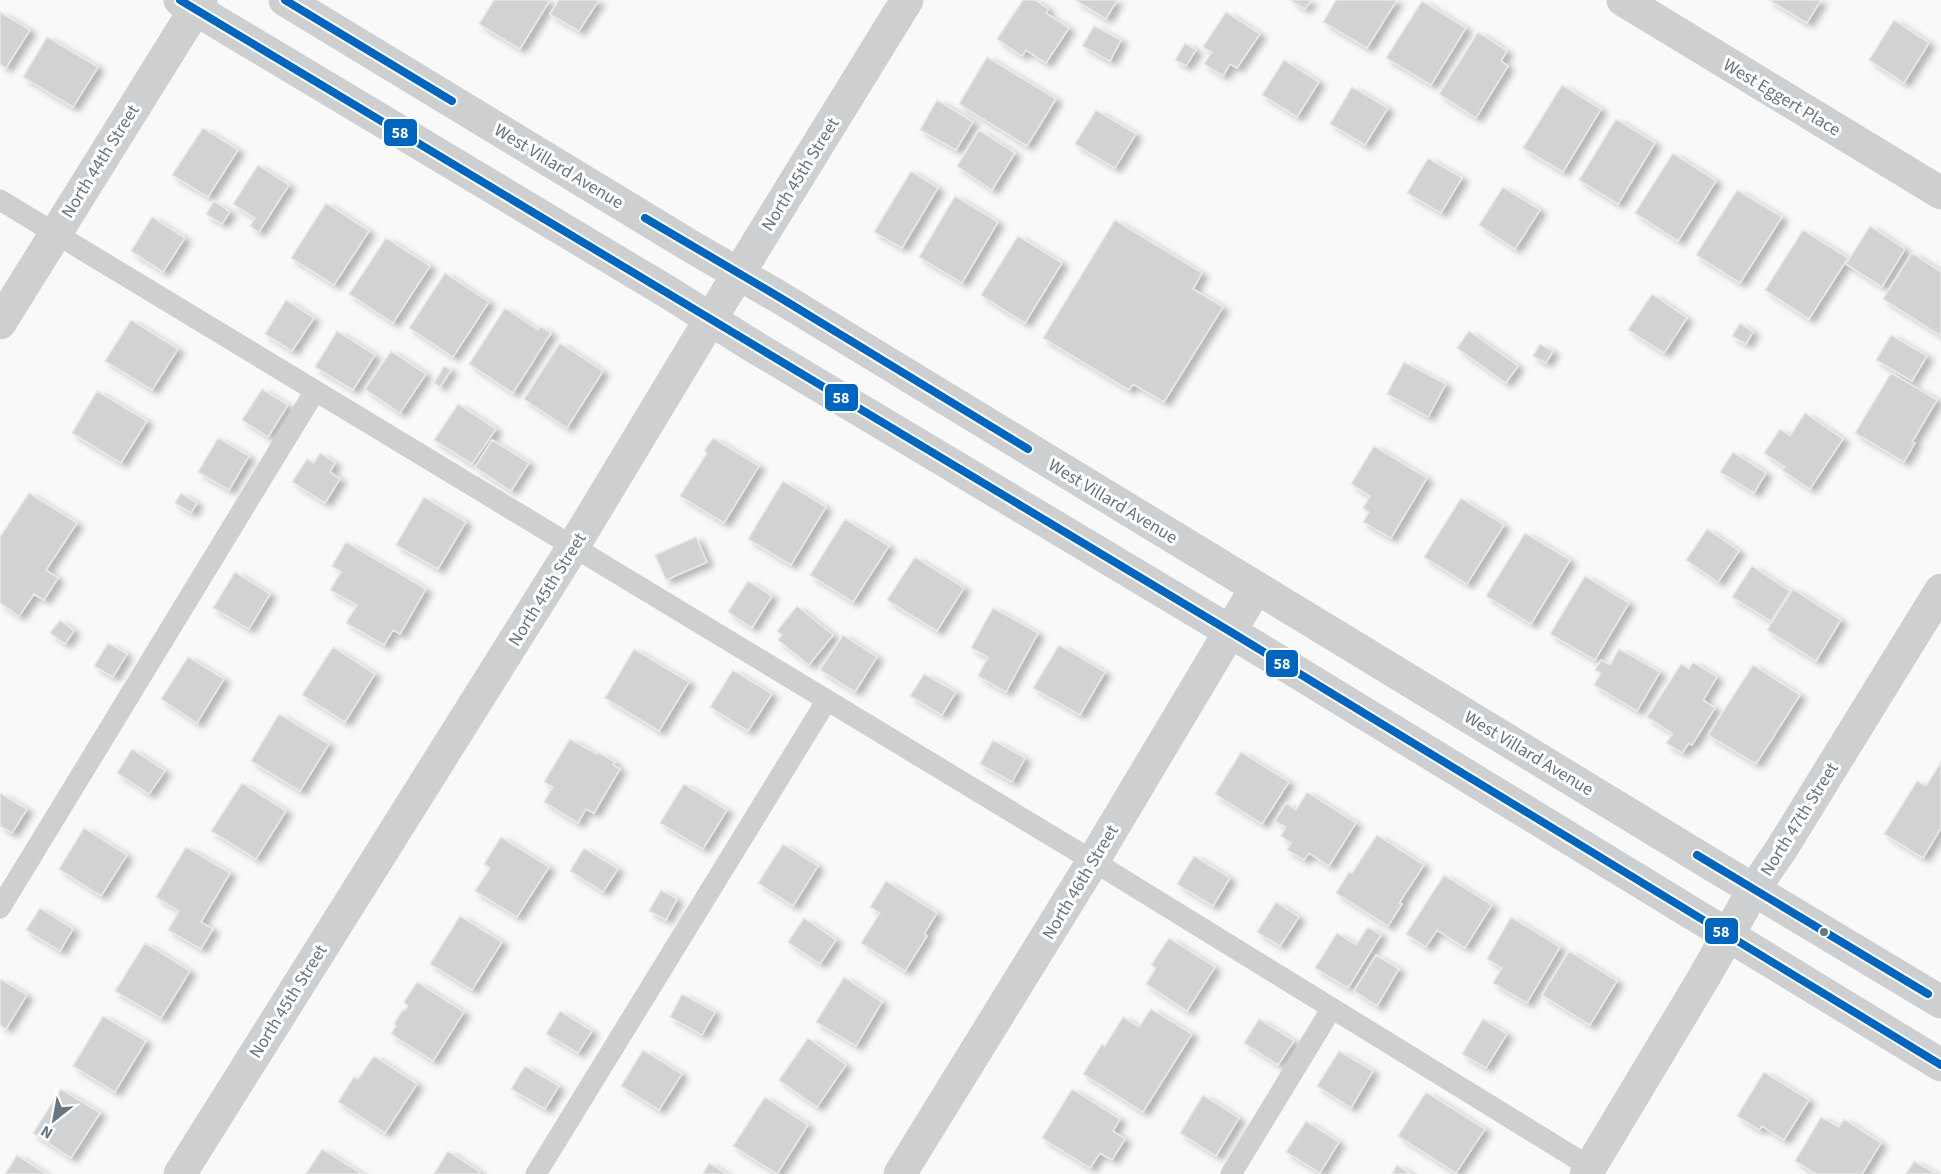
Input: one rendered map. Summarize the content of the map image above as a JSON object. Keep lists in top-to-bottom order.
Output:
{
  "streets": {
    "street": [
      "West Eggert Place",
      "North 44th Street",
      "West Villard Avenue",
      "North 45th Street",
      "North 47th Street",
      "North 46th Street"
    ]
  },
  "crossings": [
    ["West Villard Avenue", "North 45th Street"],
    ["West Villard Avenue", "North 47th Street"],
    ["West Villard Avenue", "North 46th Street"]
  ],
  "lines": ["transit line 58"],
  "north": "bottom left"
}
